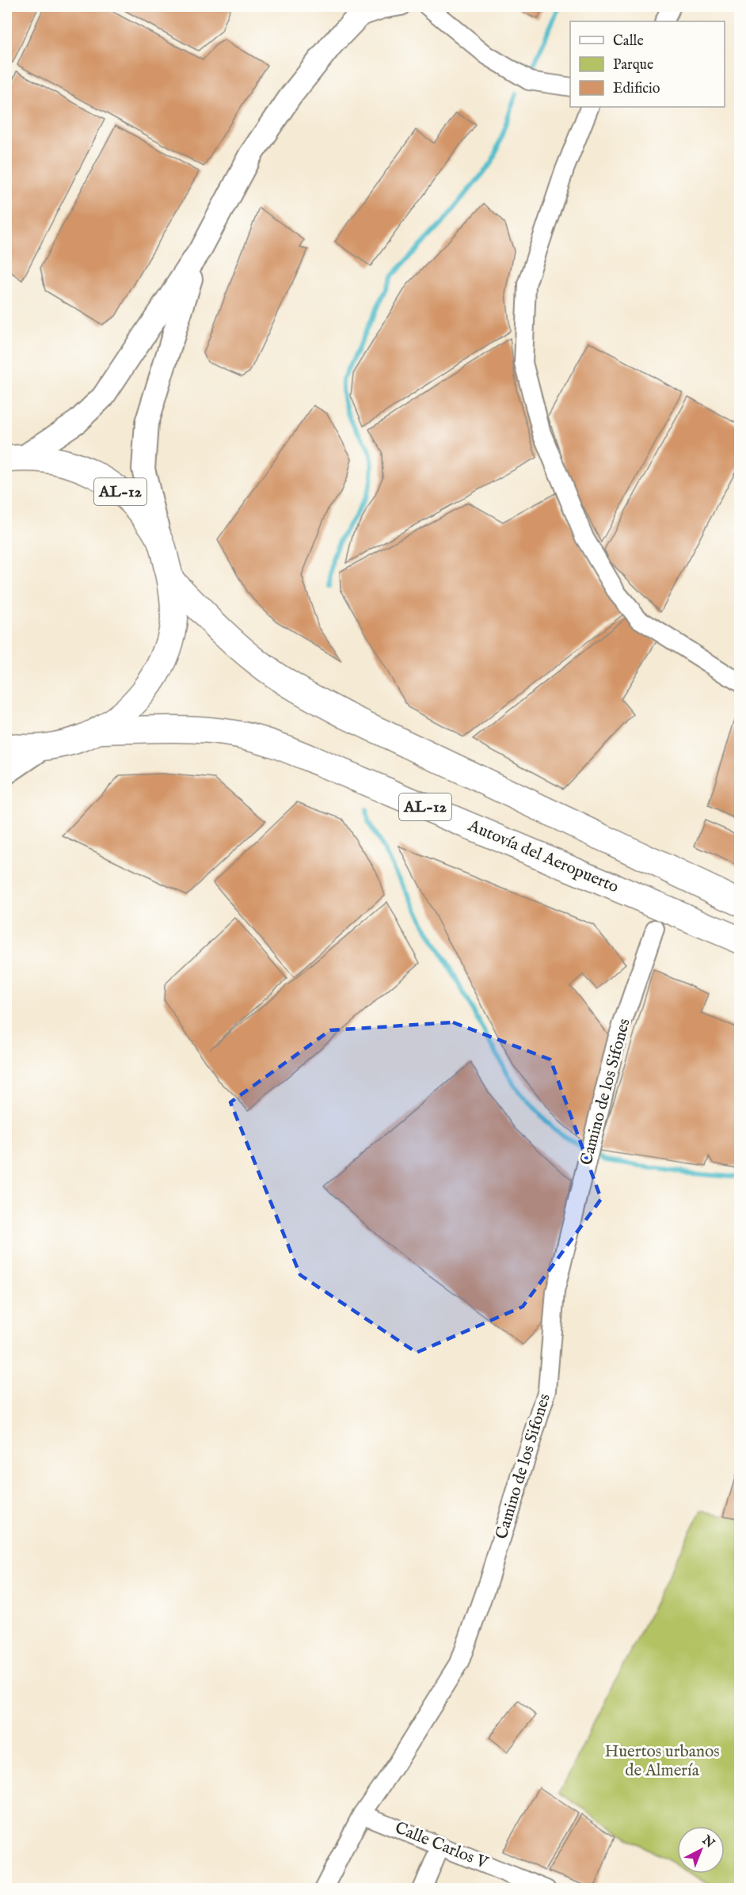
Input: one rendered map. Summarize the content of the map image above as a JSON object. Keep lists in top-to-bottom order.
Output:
{
  "streets": {
    "highway": ["AL-12", "Autovía del Aeropuerto"],
    "street": ["Camino de los Sifones", "Calle Carlos V"]
  },
  "crossings": [
    ["AL-12", "Autovía del Aeropuerto"],
    ["Camino de los Sifones", "Calle Carlos V"]
  ],
  "parks": ["Huertos urbanos de Almería"],
  "legend": ["Calle", "Parque", "Edificio"],
  "north": "top right"
}
